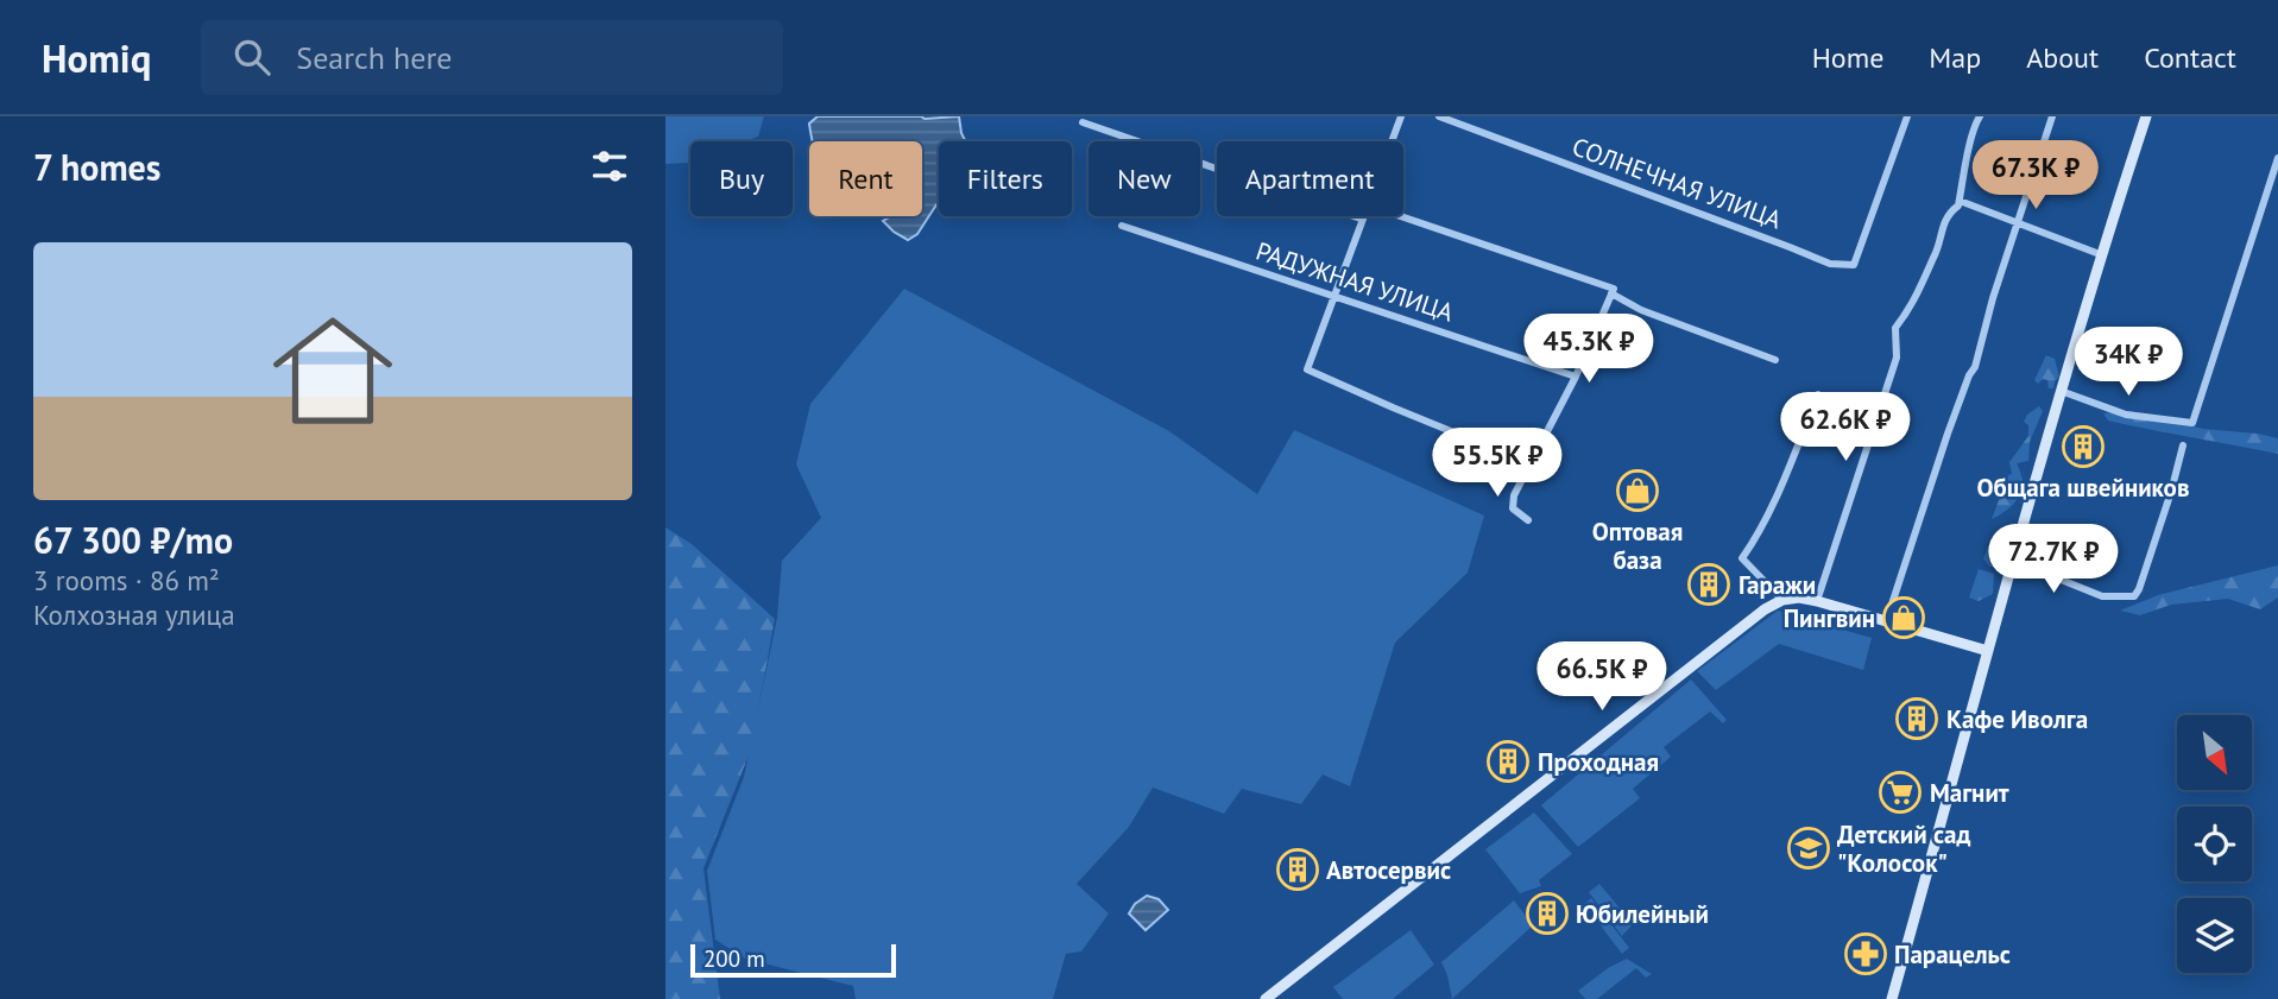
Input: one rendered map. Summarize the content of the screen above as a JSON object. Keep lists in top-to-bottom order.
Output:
{
  "streets": {
    "street": ["СОЛНЕЧНАЯ УЛИЦА", "РАДУЖНАЯ УЛИЦА"]
  },
  "places": {
    "building": [
      "Общага швейников",
      "Гаражи",
      "Кафе Иволга",
      "Проходная",
      "Автосервис",
      "Юбилейный"
    ],
    "shop": ["Оптовая база", "Пингвин"],
    "supermarket": ["Магнит"],
    "school or university": ["Детский сад \"Колосок\""],
    "pharmacy": ["Парацельс"]
  },
  "scale_bar": "200 m",
  "north": "bottom right",
  "page": {
    "header": "Homiq",
    "search": "Search here",
    "nav": [
      "Home",
      "Map",
      "About",
      "Contact"
    ],
    "heading": "7 homes",
    "price": [
      "67.3K ₽",
      "45.3K ₽",
      "34K ₽",
      "62.6K ₽",
      "55.5K ₽",
      "72.7K ₽",
      "66.5K ₽"
    ],
    "chip": [
      "Buy",
      "Rent",
      "Filters",
      "New",
      "Apartment"
    ],
    "list": [
      {
        "name": "67 300 ₽/mo",
        "note": "3 rooms · 86 m² · Колхозная улица"
      }
    ],
    "scale": "200 m"
  }
}
